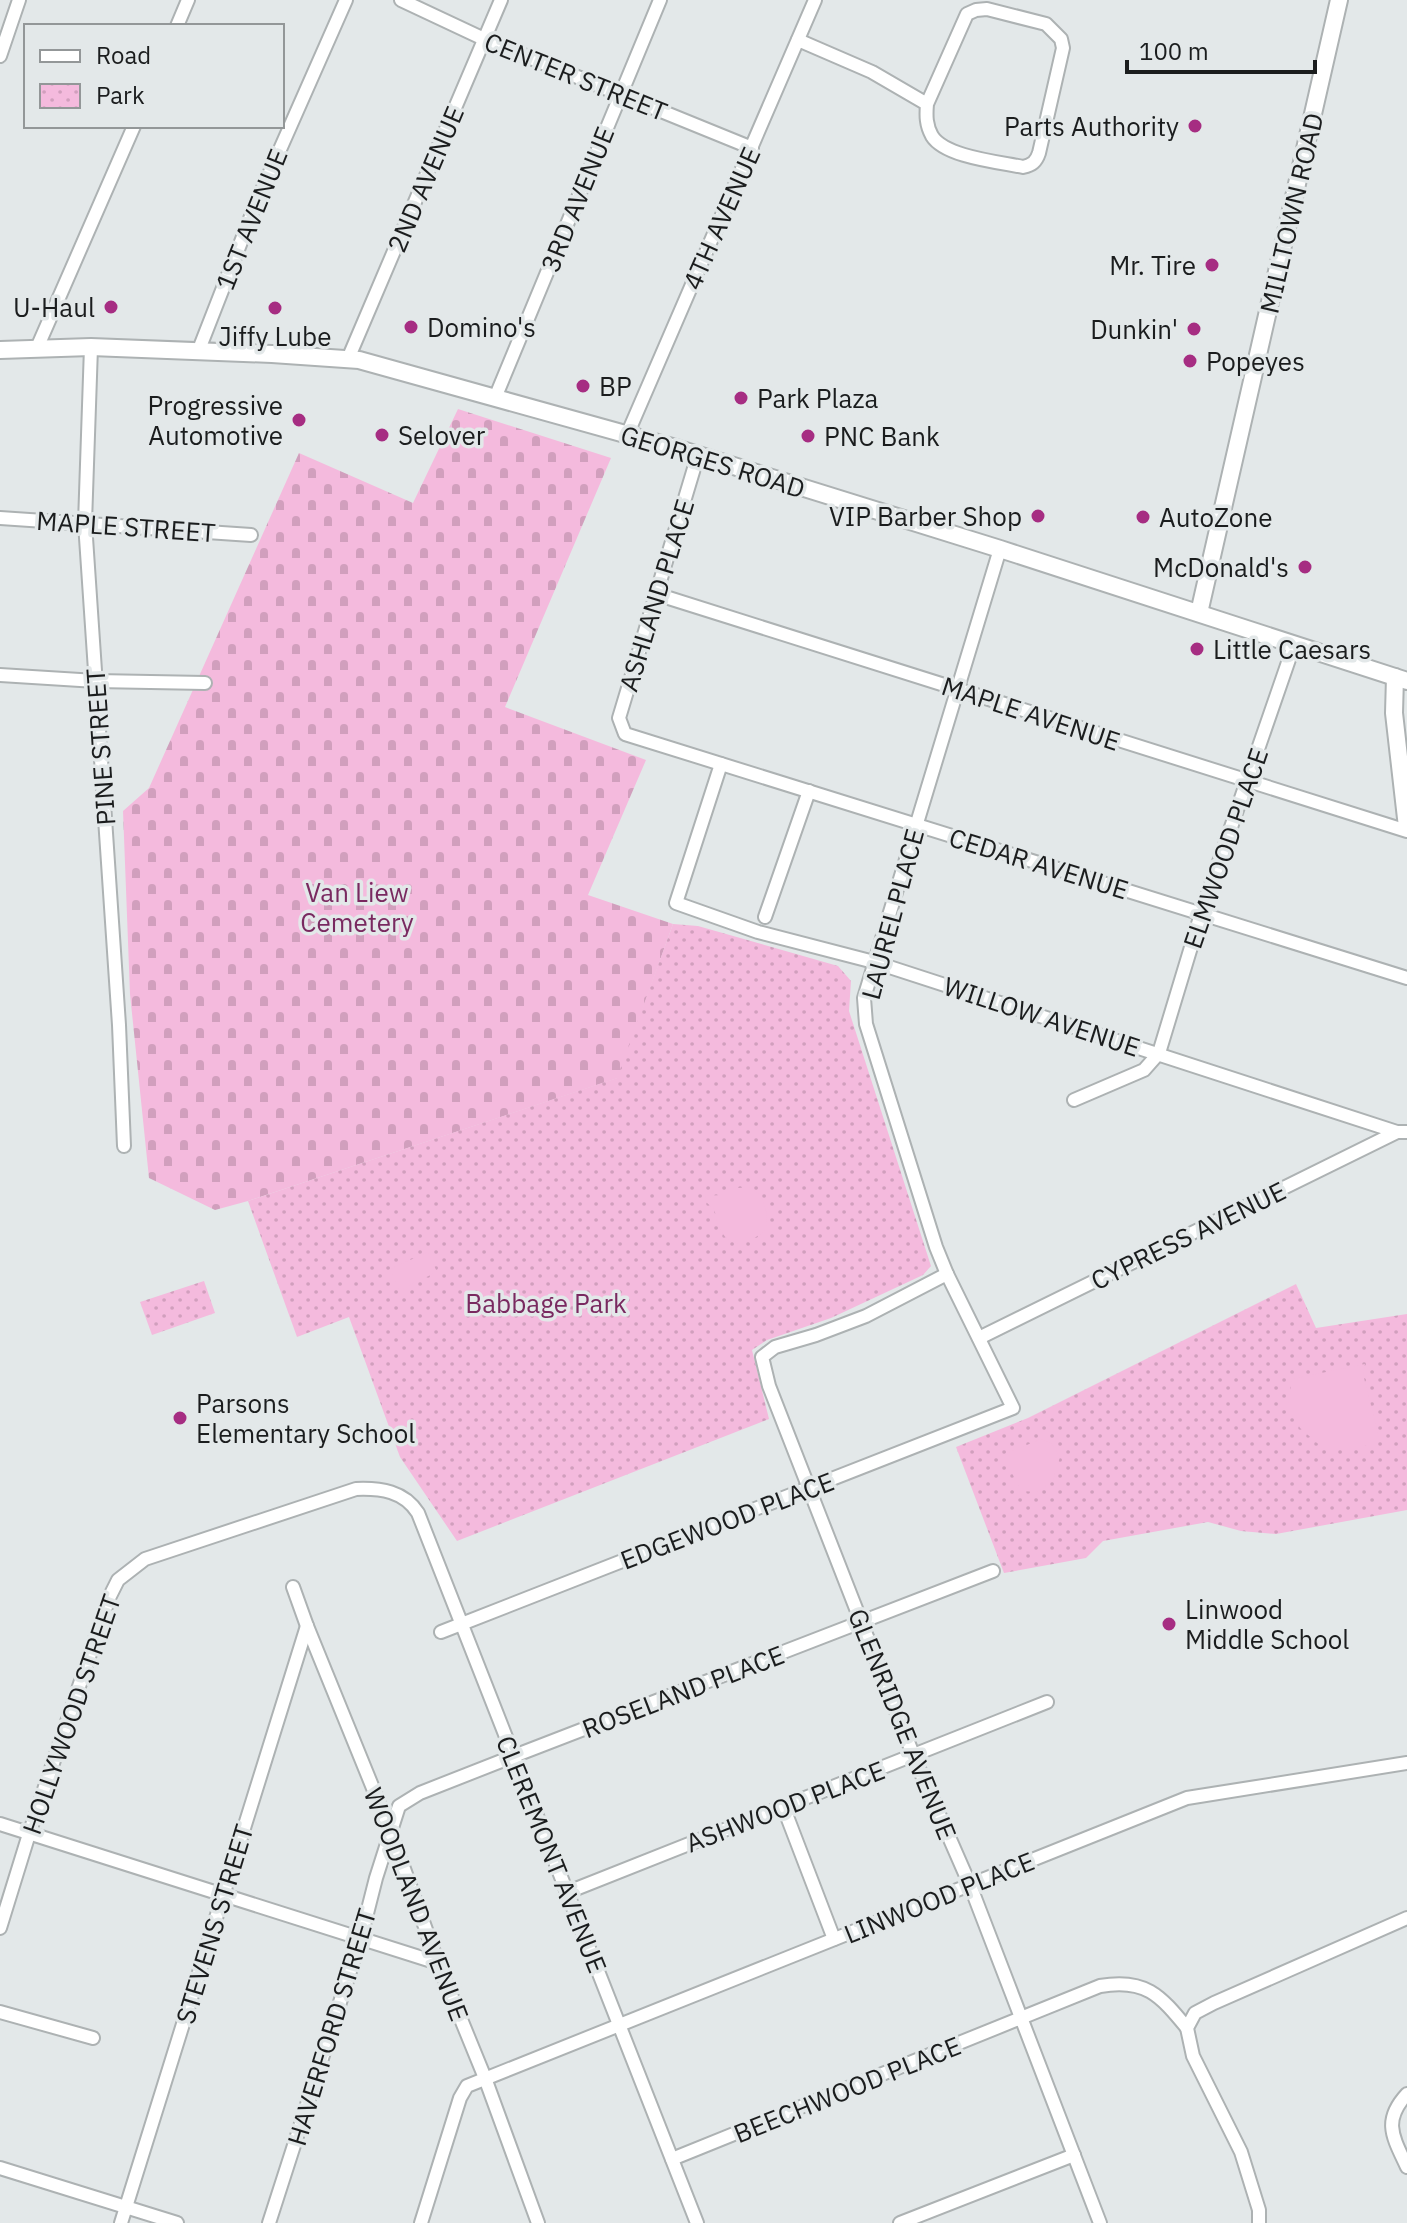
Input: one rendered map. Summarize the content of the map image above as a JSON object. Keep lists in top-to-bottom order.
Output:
{
  "streets": {
    "street": [
      "CENTER STREET",
      "2ND AVENUE",
      "3RD AVENUE",
      "MILLTOWN ROAD",
      "4TH AVENUE",
      "1ST AVENUE",
      "GEORGES ROAD",
      "MAPLE STREET",
      "ASHLAND PLACE",
      "MAPLE AVENUE",
      "PINE STREET",
      "ELMWOOD PLACE",
      "CEDAR AVENUE",
      "LAUREL PLACE",
      "WILLOW AVENUE",
      "CYPRESS AVENUE",
      "EDGEWOOD PLACE",
      "ROSELAND PLACE",
      "HOLLYWOOD STREET",
      "GLENRIDGE AVENUE",
      "ASHWOOD PLACE",
      "CLEREMONT AVENUE",
      "LINWOOD PLACE",
      "WOODLAND AVENUE",
      "STEVENS STREET",
      "HAVERFORD STREET",
      "BEECHWOOD PLACE"
    ]
  },
  "crossings": [
    ["CENTER STREET", "2ND AVENUE"],
    ["CENTER STREET", "3RD AVENUE"],
    ["CENTER STREET", "4TH AVENUE"],
    ["2ND AVENUE", "GEORGES ROAD"],
    ["3RD AVENUE", "GEORGES ROAD"],
    ["MILLTOWN ROAD", "GEORGES ROAD"],
    ["4TH AVENUE", "GEORGES ROAD"],
    ["1ST AVENUE", "GEORGES ROAD"],
    ["GEORGES ROAD", "ASHLAND PLACE"],
    ["GEORGES ROAD", "PINE STREET"],
    ["GEORGES ROAD", "ELMWOOD PLACE"],
    ["GEORGES ROAD", "LAUREL PLACE"],
    ["MAPLE STREET", "PINE STREET"],
    ["ASHLAND PLACE", "MAPLE AVENUE"],
    ["ASHLAND PLACE", "CEDAR AVENUE"],
    ["MAPLE AVENUE", "ELMWOOD PLACE"],
    ["MAPLE AVENUE", "LAUREL PLACE"],
    ["ELMWOOD PLACE", "CEDAR AVENUE"],
    ["ELMWOOD PLACE", "WILLOW AVENUE"],
    ["CEDAR AVENUE", "LAUREL PLACE"],
    ["CEDAR AVENUE", "WILLOW AVENUE"],
    ["LAUREL PLACE", "WILLOW AVENUE"],
    ["LAUREL PLACE", "CYPRESS AVENUE"],
    ["LAUREL PLACE", "EDGEWOOD PLACE"],
    ["LAUREL PLACE", "GLENRIDGE AVENUE"],
    ["WILLOW AVENUE", "CYPRESS AVENUE"],
    ["EDGEWOOD PLACE", "GLENRIDGE AVENUE"],
    ["EDGEWOOD PLACE", "CLEREMONT AVENUE"],
    ["ROSELAND PLACE", "GLENRIDGE AVENUE"],
    ["ROSELAND PLACE", "CLEREMONT AVENUE"],
    ["ROSELAND PLACE", "WOODLAND AVENUE"],
    ["ROSELAND PLACE", "HAVERFORD STREET"],
    ["HOLLYWOOD STREET", "CLEREMONT AVENUE"],
    ["GLENRIDGE AVENUE", "ASHWOOD PLACE"],
    ["GLENRIDGE AVENUE", "LINWOOD PLACE"],
    ["GLENRIDGE AVENUE", "BEECHWOOD PLACE"],
    ["ASHWOOD PLACE", "CLEREMONT AVENUE"],
    ["CLEREMONT AVENUE", "LINWOOD PLACE"],
    ["CLEREMONT AVENUE", "BEECHWOOD PLACE"],
    ["LINWOOD PLACE", "WOODLAND AVENUE"],
    ["WOODLAND AVENUE", "STEVENS STREET"],
    ["WOODLAND AVENUE", "HAVERFORD STREET"]
  ],
  "parks": ["Van Liew Cemetery", "Babbage Park"],
  "places": [
    "Parts Authority",
    "Mr. Tire",
    "U-Haul",
    "Jiffy Lube",
    "Domino's",
    "Dunkin'",
    "Popeyes",
    "BP",
    "Park Plaza",
    "Progressive Automotive",
    "Selover",
    "PNC Bank",
    "VIP Barber Shop",
    "AutoZone",
    "McDonald's",
    "Little Caesars",
    "Parsons Elementary School",
    "Linwood Middle School"
  ],
  "legend": ["Road", "Park"],
  "scale_bar": "100 m"
}
